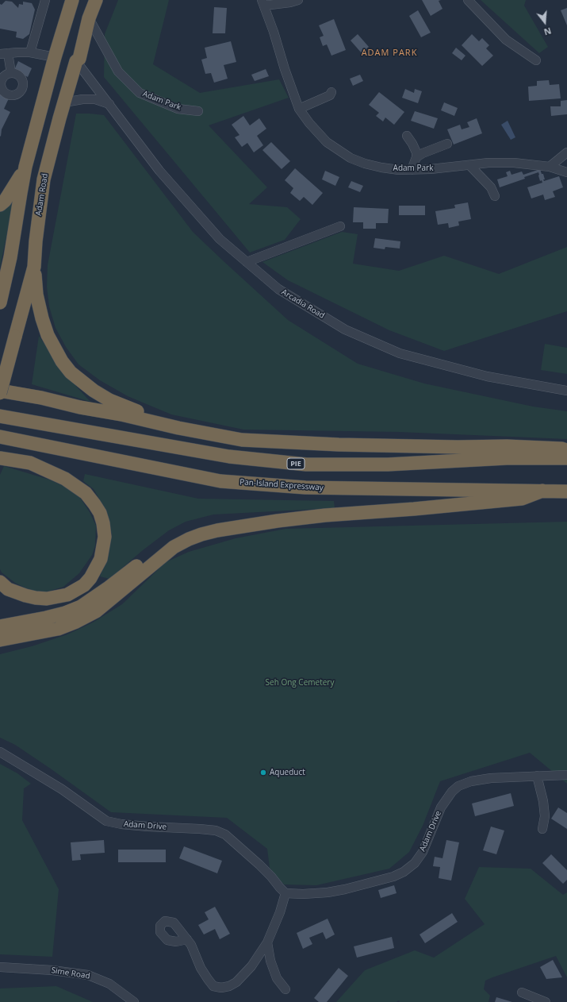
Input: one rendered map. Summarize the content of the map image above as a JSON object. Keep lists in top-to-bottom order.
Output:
{
  "streets": {
    "highway": ["Adam Road", "PIE", "Pan-Island Expressway"],
    "street": [
      "Adam Park",
      "Arcadia Road",
      "Adam Drive",
      "Sime Road"
    ]
  },
  "crossings": [
    ["Adam Park", "Adam Road"],
    ["Adam Road", "Arcadia Road"]
  ],
  "districts": ["ADAM PARK"],
  "parks": ["Seh Ong Cemetery"],
  "places": ["Aqueduct"],
  "north": "bottom"
}
